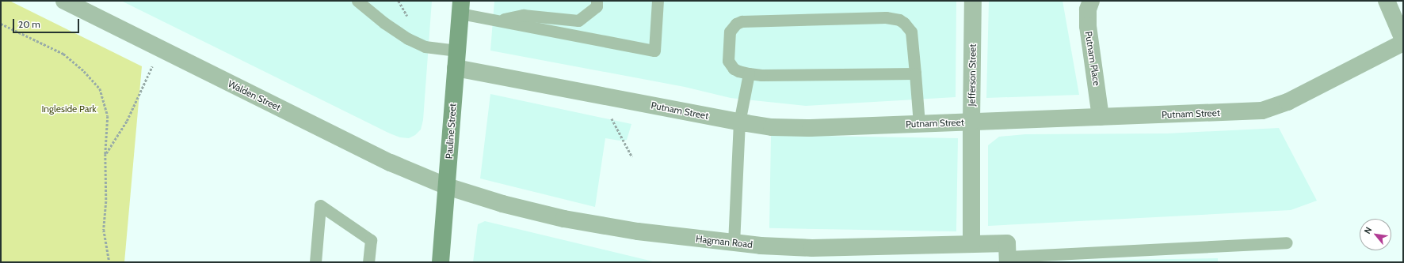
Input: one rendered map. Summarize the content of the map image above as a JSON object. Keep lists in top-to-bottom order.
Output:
{
  "streets": {
    "main road": ["Pauline Street"],
    "street": [
      "Putnam Place",
      "Jefferson Street",
      "Walden Street",
      "Putnam Street",
      "Hagman Road"
    ]
  },
  "crossings": [
    ["Putnam Place", "Putnam Street"],
    ["Jefferson Street", "Putnam Street"],
    ["Jefferson Street", "Hagman Road"],
    ["Walden Street", "Pauline Street"],
    ["Walden Street", "Hagman Road"],
    ["Putnam Street", "Pauline Street"],
    ["Pauline Street", "Hagman Road"]
  ],
  "parks": ["Ingleside Park"],
  "scale_bar": "20 m",
  "north": "top left"
}
